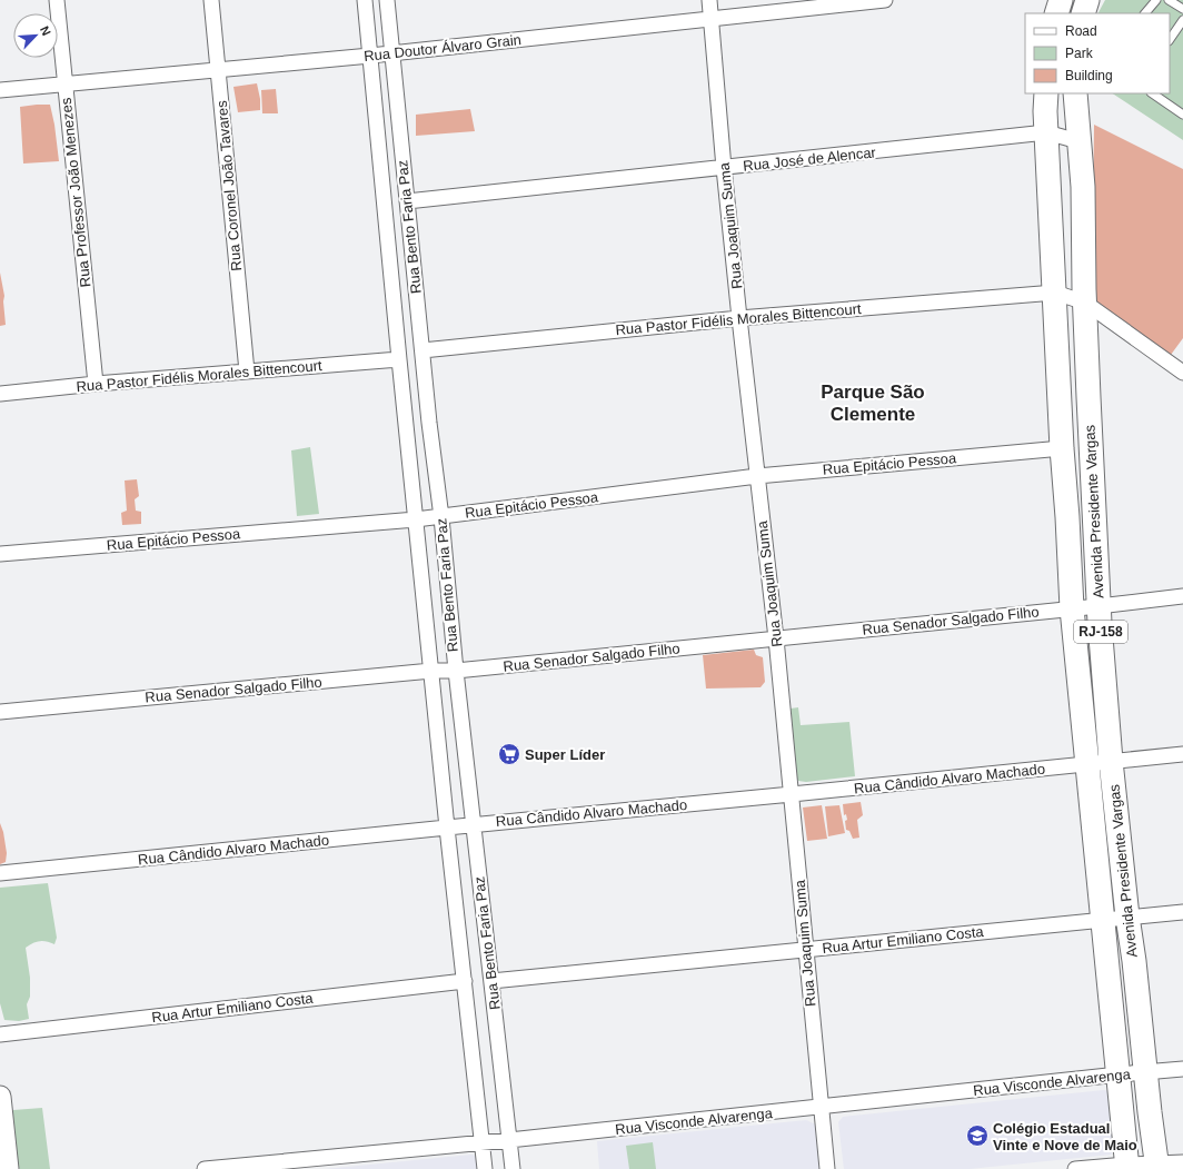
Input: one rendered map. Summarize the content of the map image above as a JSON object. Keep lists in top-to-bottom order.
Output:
{
  "streets": {
    "main road": ["Avenida Presidente Vargas", "RJ-158"],
    "street": [
      "Rua Doutor Álvaro Grain",
      "Rua José de Alencar",
      "Rua Coronel João Tavares",
      "Rua Professor João Menezes",
      "Rua Joaquim Suma",
      "Rua Bento Faria Paz",
      "Rua Pastor Fidélis Morales Bittencourt",
      "Rua Epitácio Pessoa",
      "Rua Senador Salgado Filho",
      "Rua Cândido Alvaro Machado",
      "Rua Artur Emiliano Costa",
      "Rua Visconde Alvarenga"
    ]
  },
  "crossings": [
    ["Rua Doutor Álvaro Grain", "Rua Coronel João Tavares"],
    ["Rua Doutor Álvaro Grain", "Rua Professor João Menezes"],
    ["Rua Doutor Álvaro Grain", "Rua Joaquim Suma"],
    ["Rua Doutor Álvaro Grain", "Rua Bento Faria Paz"],
    ["Rua José de Alencar", "Rua Joaquim Suma"],
    ["Rua José de Alencar", "Rua Bento Faria Paz"],
    ["Rua José de Alencar", "Avenida Presidente Vargas"],
    ["Rua Coronel João Tavares", "Rua Pastor Fidélis Morales Bittencourt"],
    ["Rua Professor João Menezes", "Rua Pastor Fidélis Morales Bittencourt"],
    ["Rua Joaquim Suma", "Rua Pastor Fidélis Morales Bittencourt"],
    ["Rua Joaquim Suma", "Rua Epitácio Pessoa"],
    ["Rua Joaquim Suma", "Rua Senador Salgado Filho"],
    ["Rua Joaquim Suma", "Rua Cândido Alvaro Machado"],
    ["Rua Joaquim Suma", "Rua Artur Emiliano Costa"],
    ["Rua Joaquim Suma", "Rua Visconde Alvarenga"],
    ["Rua Bento Faria Paz", "Rua Pastor Fidélis Morales Bittencourt"],
    ["Rua Bento Faria Paz", "Rua Epitácio Pessoa"],
    ["Rua Bento Faria Paz", "Rua Senador Salgado Filho"],
    ["Rua Bento Faria Paz", "Rua Cândido Alvaro Machado"],
    ["Rua Bento Faria Paz", "Rua Artur Emiliano Costa"],
    ["Rua Bento Faria Paz", "Rua Visconde Alvarenga"],
    ["Rua Pastor Fidélis Morales Bittencourt", "Avenida Presidente Vargas"],
    ["Rua Epitácio Pessoa", "Avenida Presidente Vargas"],
    ["Avenida Presidente Vargas", "Rua Senador Salgado Filho"],
    ["Avenida Presidente Vargas", "Rua Cândido Alvaro Machado"],
    ["Avenida Presidente Vargas", "Rua Artur Emiliano Costa"],
    ["Avenida Presidente Vargas", "Rua Visconde Alvarenga"]
  ],
  "districts": ["Parque São Clemente"],
  "places": {
    "supermarket": ["Super Líder"],
    "school or university": ["Colégio Estadual Vinte e Nove de Maio"]
  },
  "legend": ["Road", "Park", "Building"],
  "north": "top right"
}
